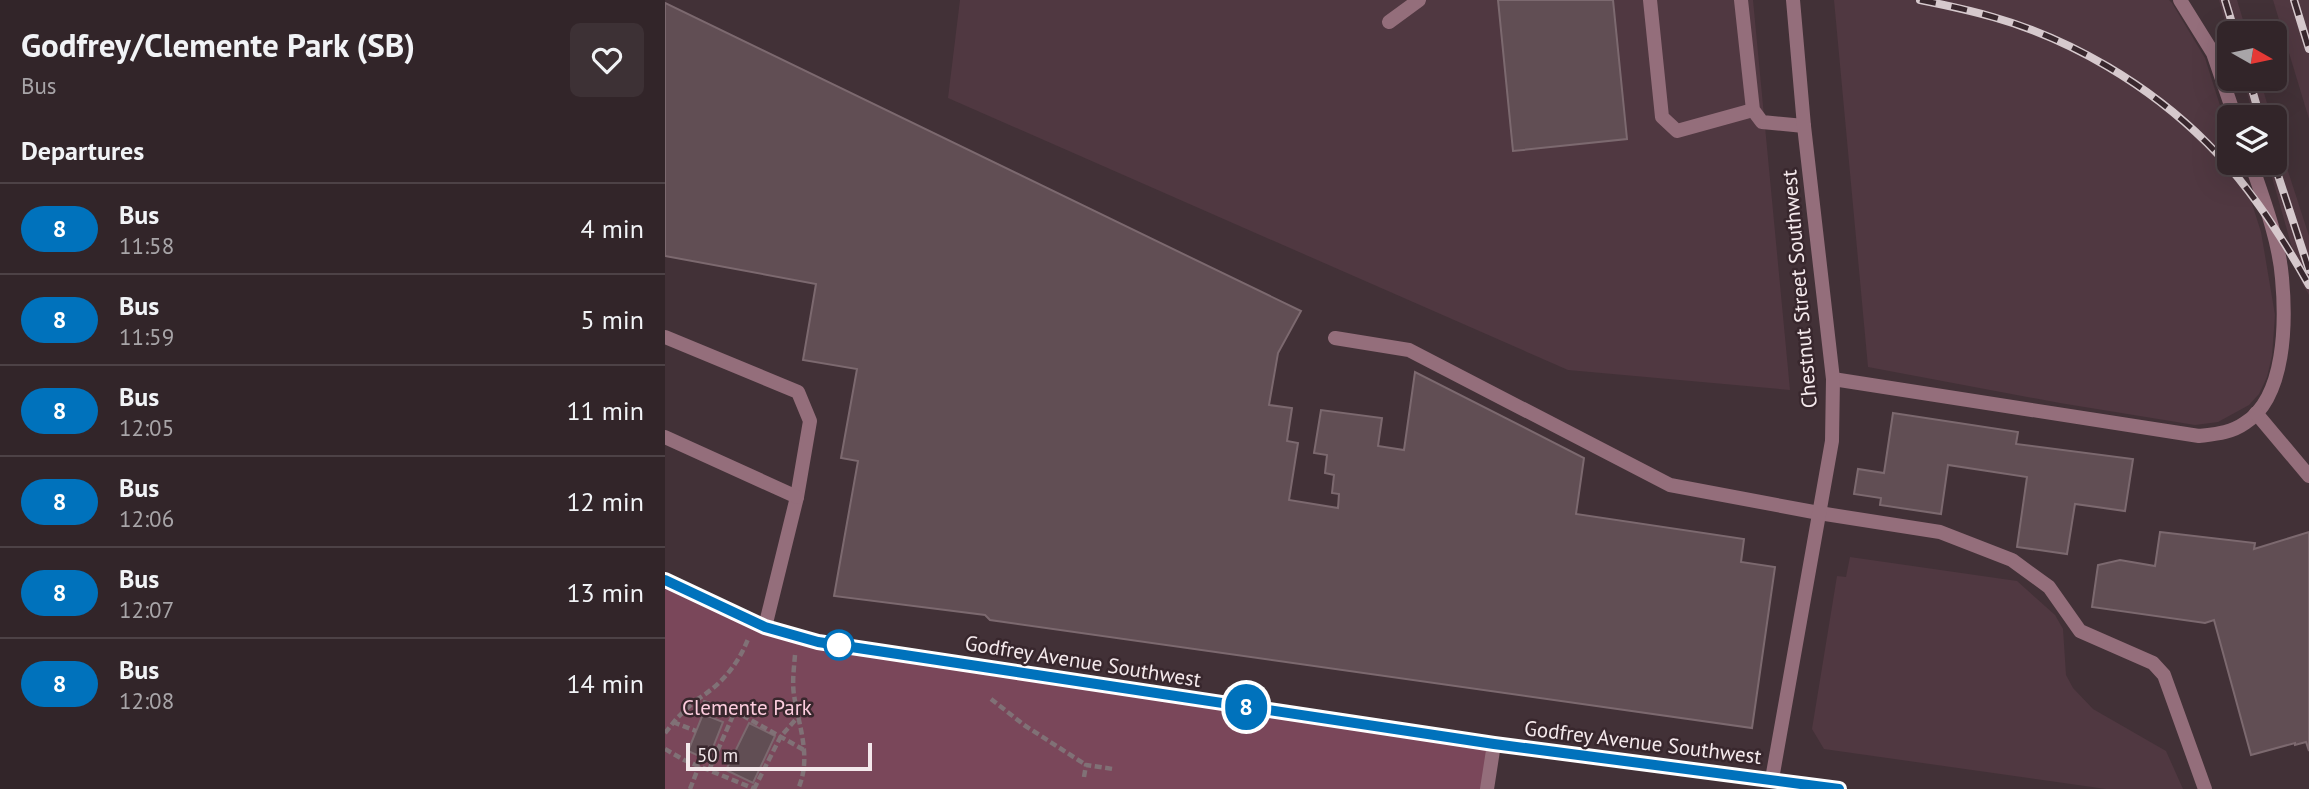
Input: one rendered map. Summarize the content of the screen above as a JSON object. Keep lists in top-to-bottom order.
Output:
{
  "streets": {
    "main road": ["Godfrey Avenue Southwest"],
    "street": ["Chestnut Street Southwest"]
  },
  "crossings": [
    ["Chestnut Street Southwest", "Godfrey Avenue Southwest"]
  ],
  "parks": ["Clemente Park"],
  "lines": ["bus line 8"],
  "scale_bar": "50 m",
  "north": "right",
  "page": {
    "heading": [
      ["Godfrey/Clemente Park (SB)", "Bus"],
      "Departures"
    ],
    "on_map": "8",
    "list": [
      {
        "mark": "8",
        "name": "Bus",
        "note": "11:58",
        "value": "4 min"
      },
      {
        "mark": "8",
        "name": "Bus",
        "note": "11:59",
        "value": "5 min"
      },
      {
        "mark": "8",
        "name": "Bus",
        "note": "12:05",
        "value": "11 min"
      },
      {
        "mark": "8",
        "name": "Bus",
        "note": "12:06",
        "value": "12 min"
      },
      {
        "mark": "8",
        "name": "Bus",
        "note": "12:07",
        "value": "13 min"
      },
      {
        "mark": "8",
        "name": "Bus",
        "note": "12:08",
        "value": "14 min"
      }
    ],
    "scale": "50 m"
  }
}
